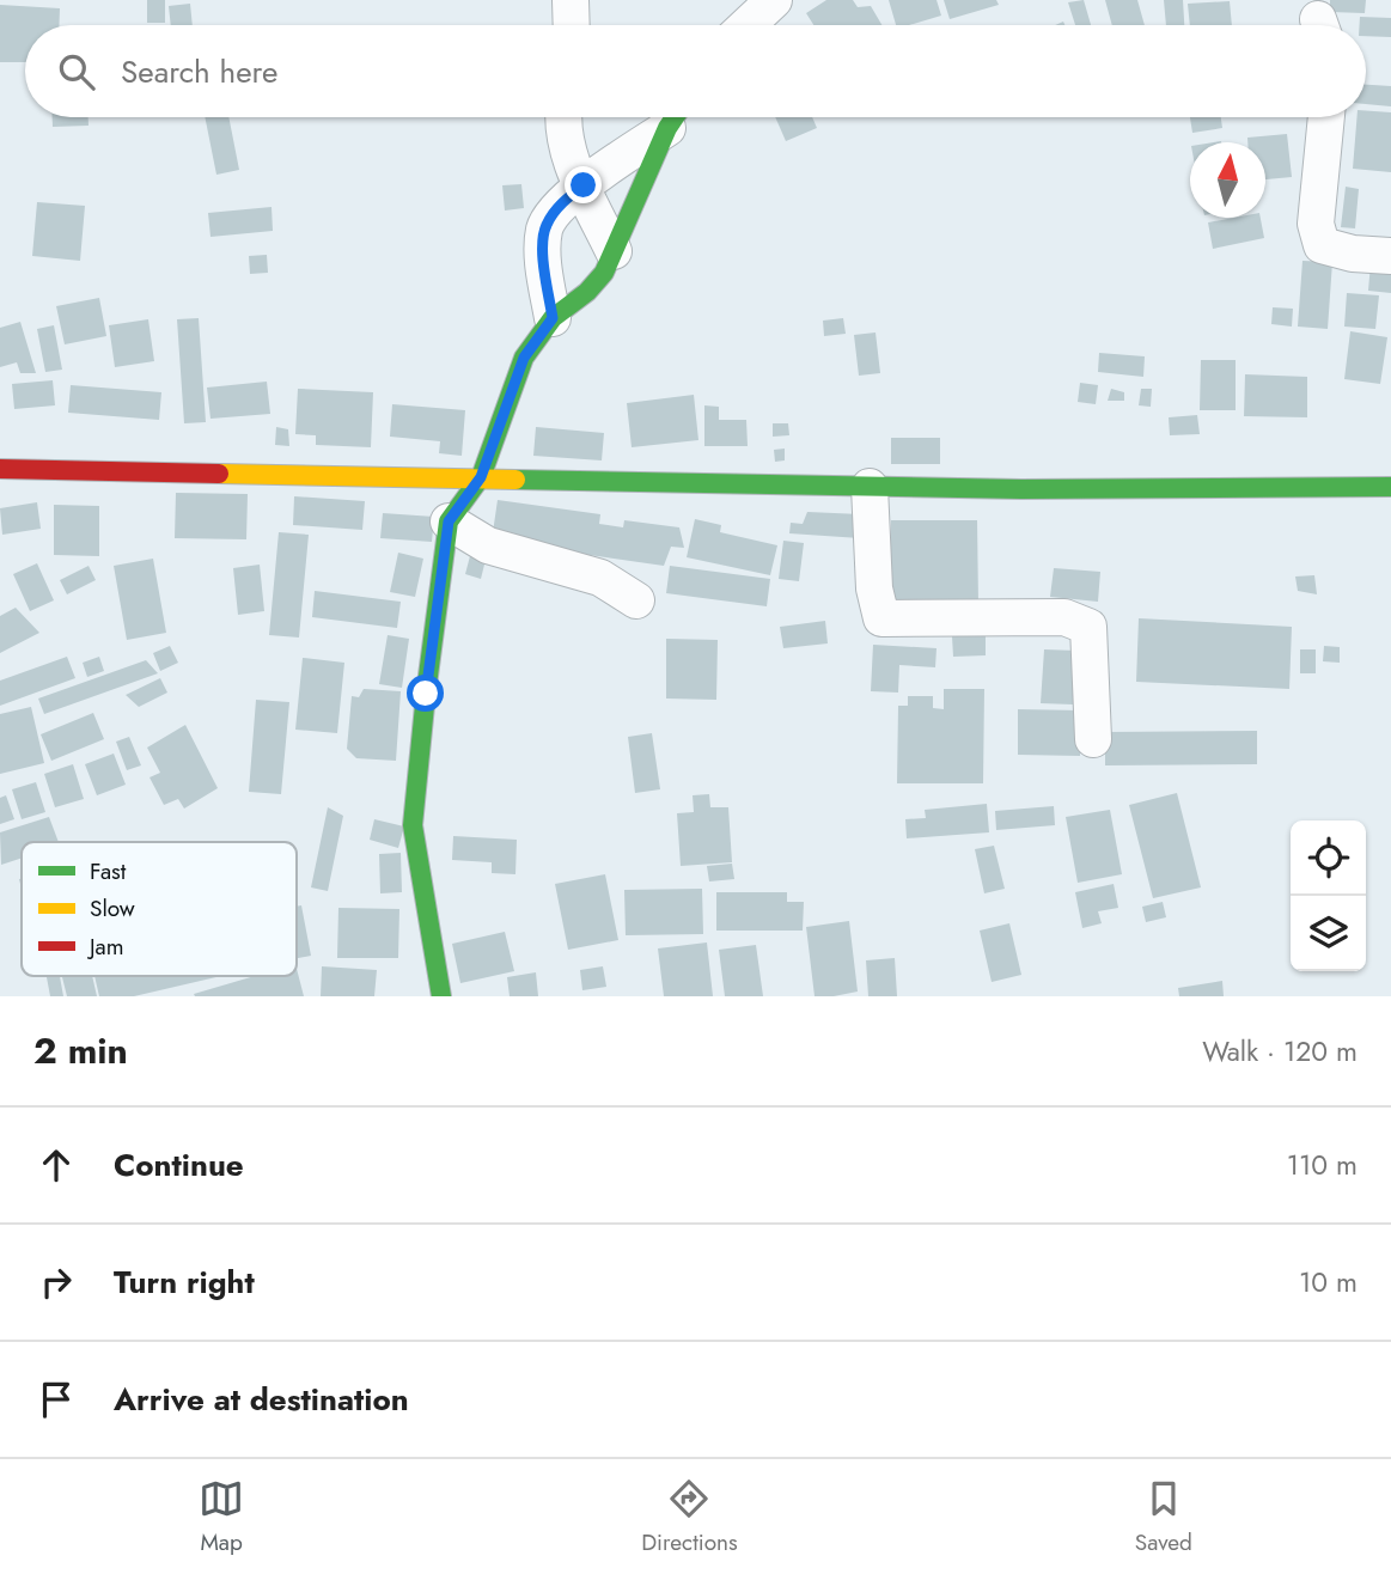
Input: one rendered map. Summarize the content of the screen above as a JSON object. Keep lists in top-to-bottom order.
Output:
{
  "legend": ["Fast", "Slow", "Jam"],
  "north": "top",
  "page": {
    "search": "Search here",
    "heading": ["2 min", "Walk · 120 m"],
    "list": [
      ["Continue", "110 m"],
      ["Turn right", "10 m"],
      "Arrive at destination"
    ],
    "nav": ["Map", "Directions", "Saved"]
  }
}
